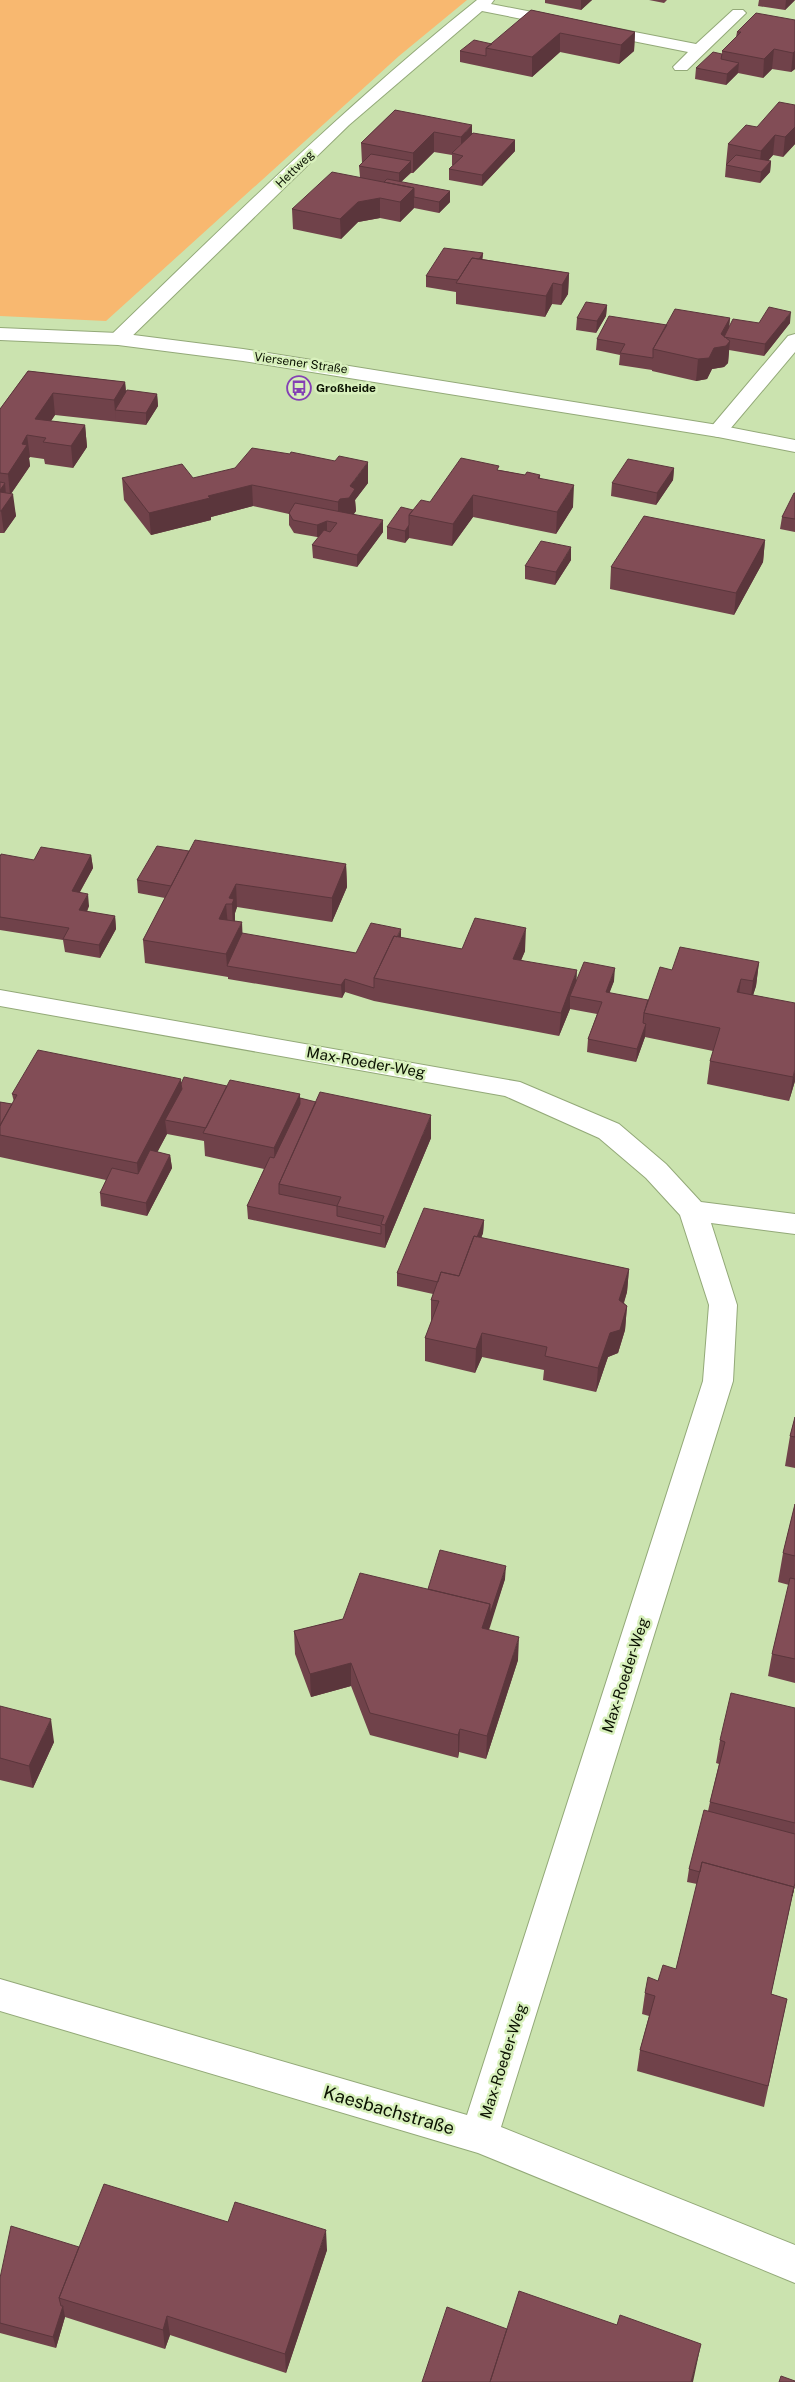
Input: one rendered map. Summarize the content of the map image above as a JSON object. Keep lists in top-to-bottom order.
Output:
{
  "streets": {
    "street": [
      "Hettweg",
      "Viersener Straße",
      "Max-Roeder-Weg",
      "Kaesbachstraße"
    ]
  },
  "crossings": [
    ["Hettweg", "Viersener Straße"],
    ["Max-Roeder-Weg", "Kaesbachstraße"]
  ],
  "places": {
    "bus stop": ["Großheide"]
  }
}
